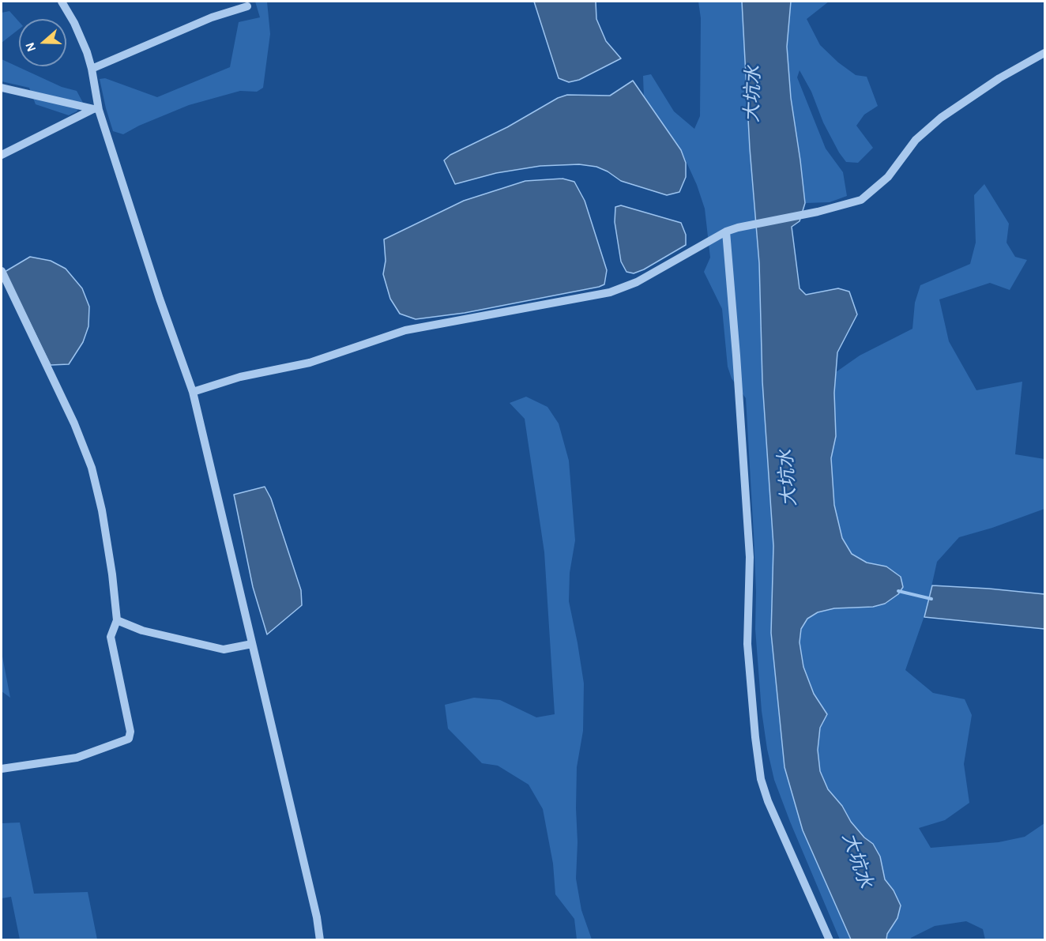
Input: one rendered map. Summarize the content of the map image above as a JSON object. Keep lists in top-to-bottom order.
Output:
{
  "water": ["大坑水"],
  "north": "left"
}
